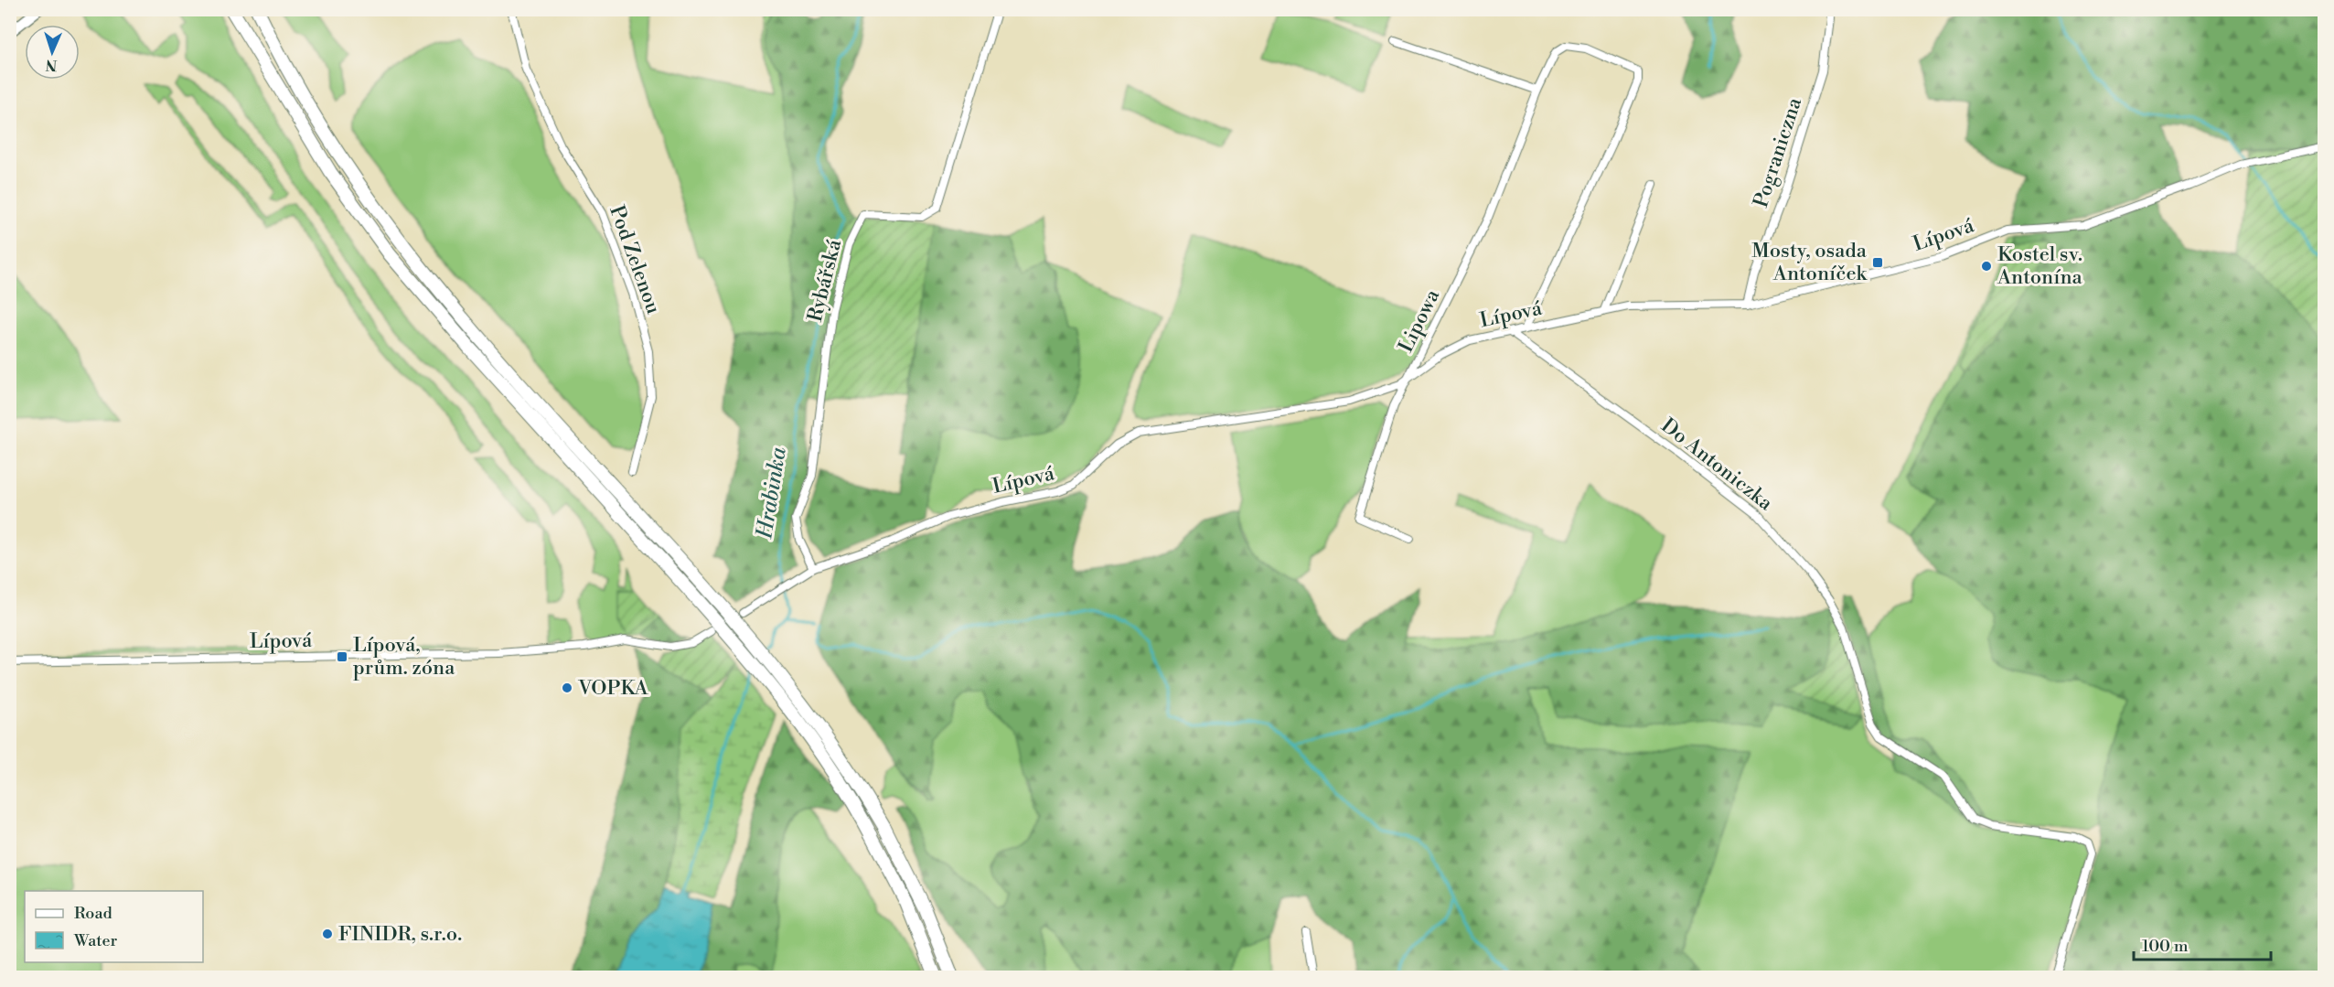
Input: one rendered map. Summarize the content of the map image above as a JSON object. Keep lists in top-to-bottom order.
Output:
{
  "streets": {
    "street": [
      "Pograniczna",
      "Lípová",
      "Pod Zelenou",
      "Rybářská",
      "Lipowa",
      "Do Antoniczka"
    ]
  },
  "crossings": [
    ["Pograniczna", "Lípová"],
    ["Lípová", "Rybářská"],
    ["Lípová", "Lipowa"],
    ["Lípová", "Do Antoniczka"]
  ],
  "water": ["Hrabinka"],
  "places": {
    "transit": ["Mosty, osada Antoníček", "Lípová, prům. zóna"],
    "other": ["Kostel sv. Antonína", "VOPKA", "FINIDR, s.r.o."]
  },
  "legend": ["Road", "Water"],
  "scale_bar": "100 m",
  "north": "bottom"
}
